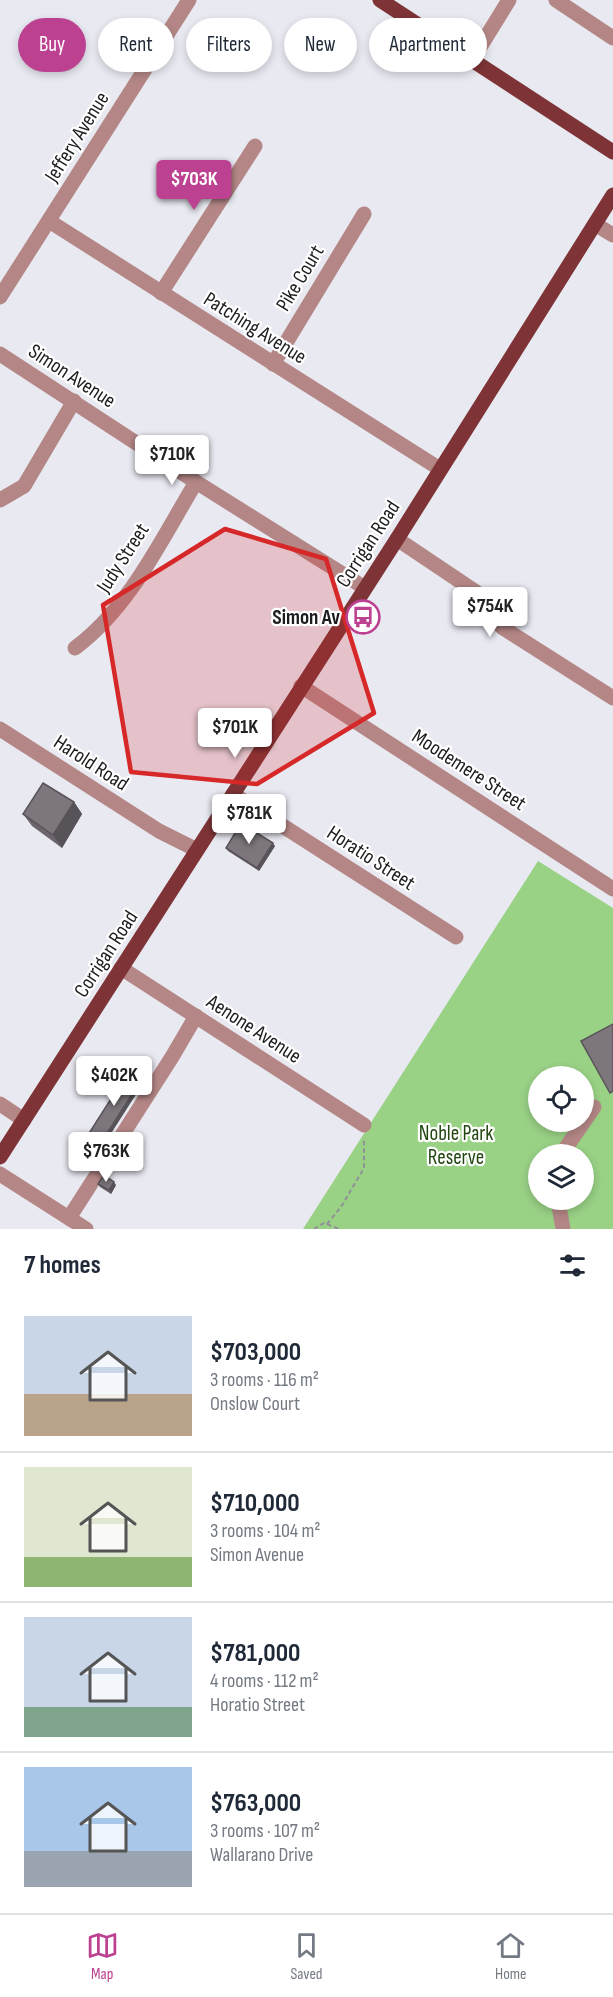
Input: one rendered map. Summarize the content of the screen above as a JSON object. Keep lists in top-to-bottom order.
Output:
{
  "streets": {
    "main road": ["Corrigan Road"],
    "street": [
      "Jeffery Avenue",
      "Pike Court",
      "Patching Avenue",
      "Simon Avenue",
      "Judy Street",
      "Harold Road",
      "Moodemere Street",
      "Horatio Street",
      "Aenone Avenue"
    ]
  },
  "crossings": [
    ["Jeffery Avenue", "Patching Avenue"],
    ["Pike Court", "Patching Avenue"],
    ["Patching Avenue", "Corrigan Road"],
    ["Simon Avenue", "Corrigan Road"],
    ["Simon Avenue", "Judy Street"],
    ["Corrigan Road", "Harold Road"],
    ["Corrigan Road", "Moodemere Street"],
    ["Corrigan Road", "Horatio Street"],
    ["Corrigan Road", "Aenone Avenue"]
  ],
  "parks": ["Noble Park Reserve"],
  "places": {
    "bus stop": ["Simon Av"]
  },
  "page": {
    "chip": [
      "Buy",
      "Rent",
      "Filters",
      "New",
      "Apartment"
    ],
    "price": [
      "$703K",
      "$710K",
      "$754K",
      "$701K",
      "$781K",
      "$402K",
      "$763K"
    ],
    "heading": "7 homes",
    "list": [
      {
        "name": "$703,000",
        "note": "3 rooms · 116 m² · Onslow Court"
      },
      {
        "name": "$710,000",
        "note": "3 rooms · 104 m² · Simon Avenue"
      },
      {
        "name": "$781,000",
        "note": "4 rooms · 112 m² · Horatio Street"
      },
      {
        "name": "$763,000",
        "note": "3 rooms · 107 m² · Wallarano Drive"
      }
    ],
    "tabs": ["Map", "Saved", "Home"]
  }
}
